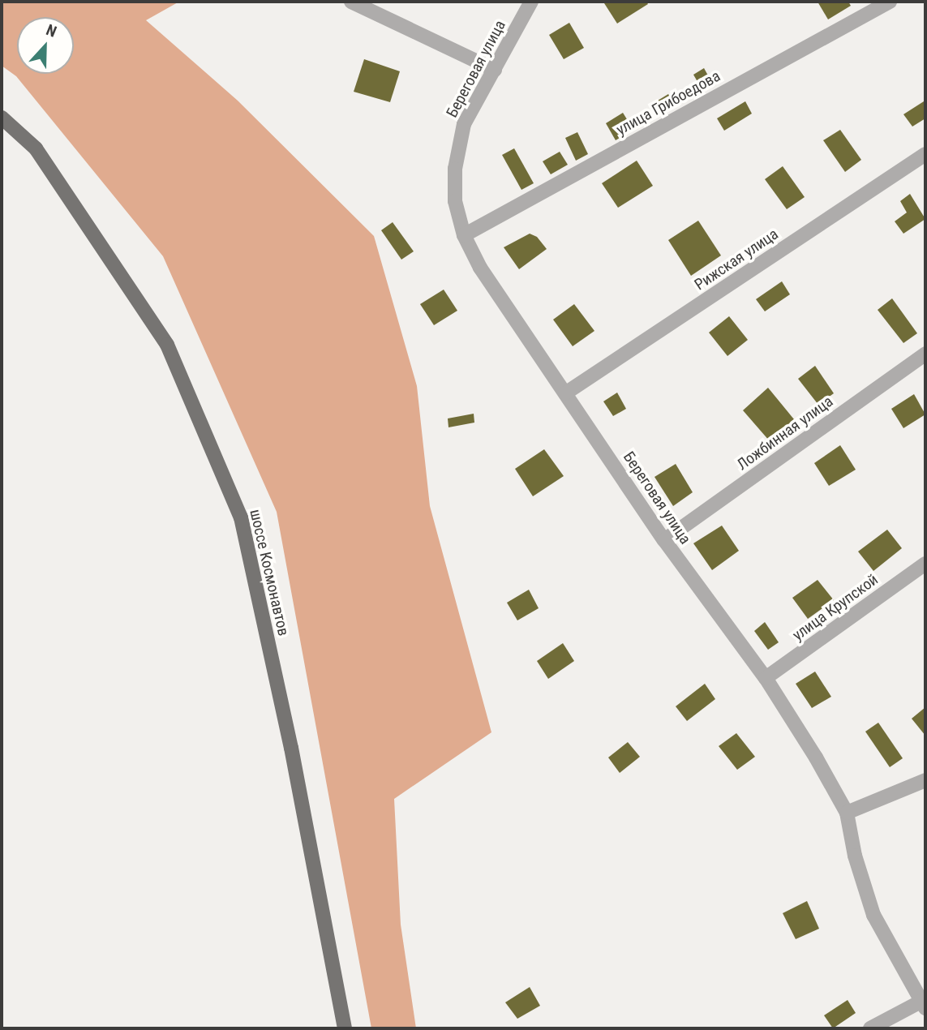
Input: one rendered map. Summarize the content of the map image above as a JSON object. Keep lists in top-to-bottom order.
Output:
{
  "streets": {
    "main road": ["шоссе Космонавтов"],
    "street": [
      "Береговая улица",
      "улица Грибоедова",
      "Рижская улица",
      "Ложбинная улица",
      "улица Крупской"
    ]
  },
  "crossings": [
    ["Береговая улица", "улица Грибоедова"],
    ["Береговая улица", "Рижская улица"],
    ["Береговая улица", "Ложбинная улица"],
    ["Береговая улица", "улица Крупской"]
  ],
  "north": "top"
}
